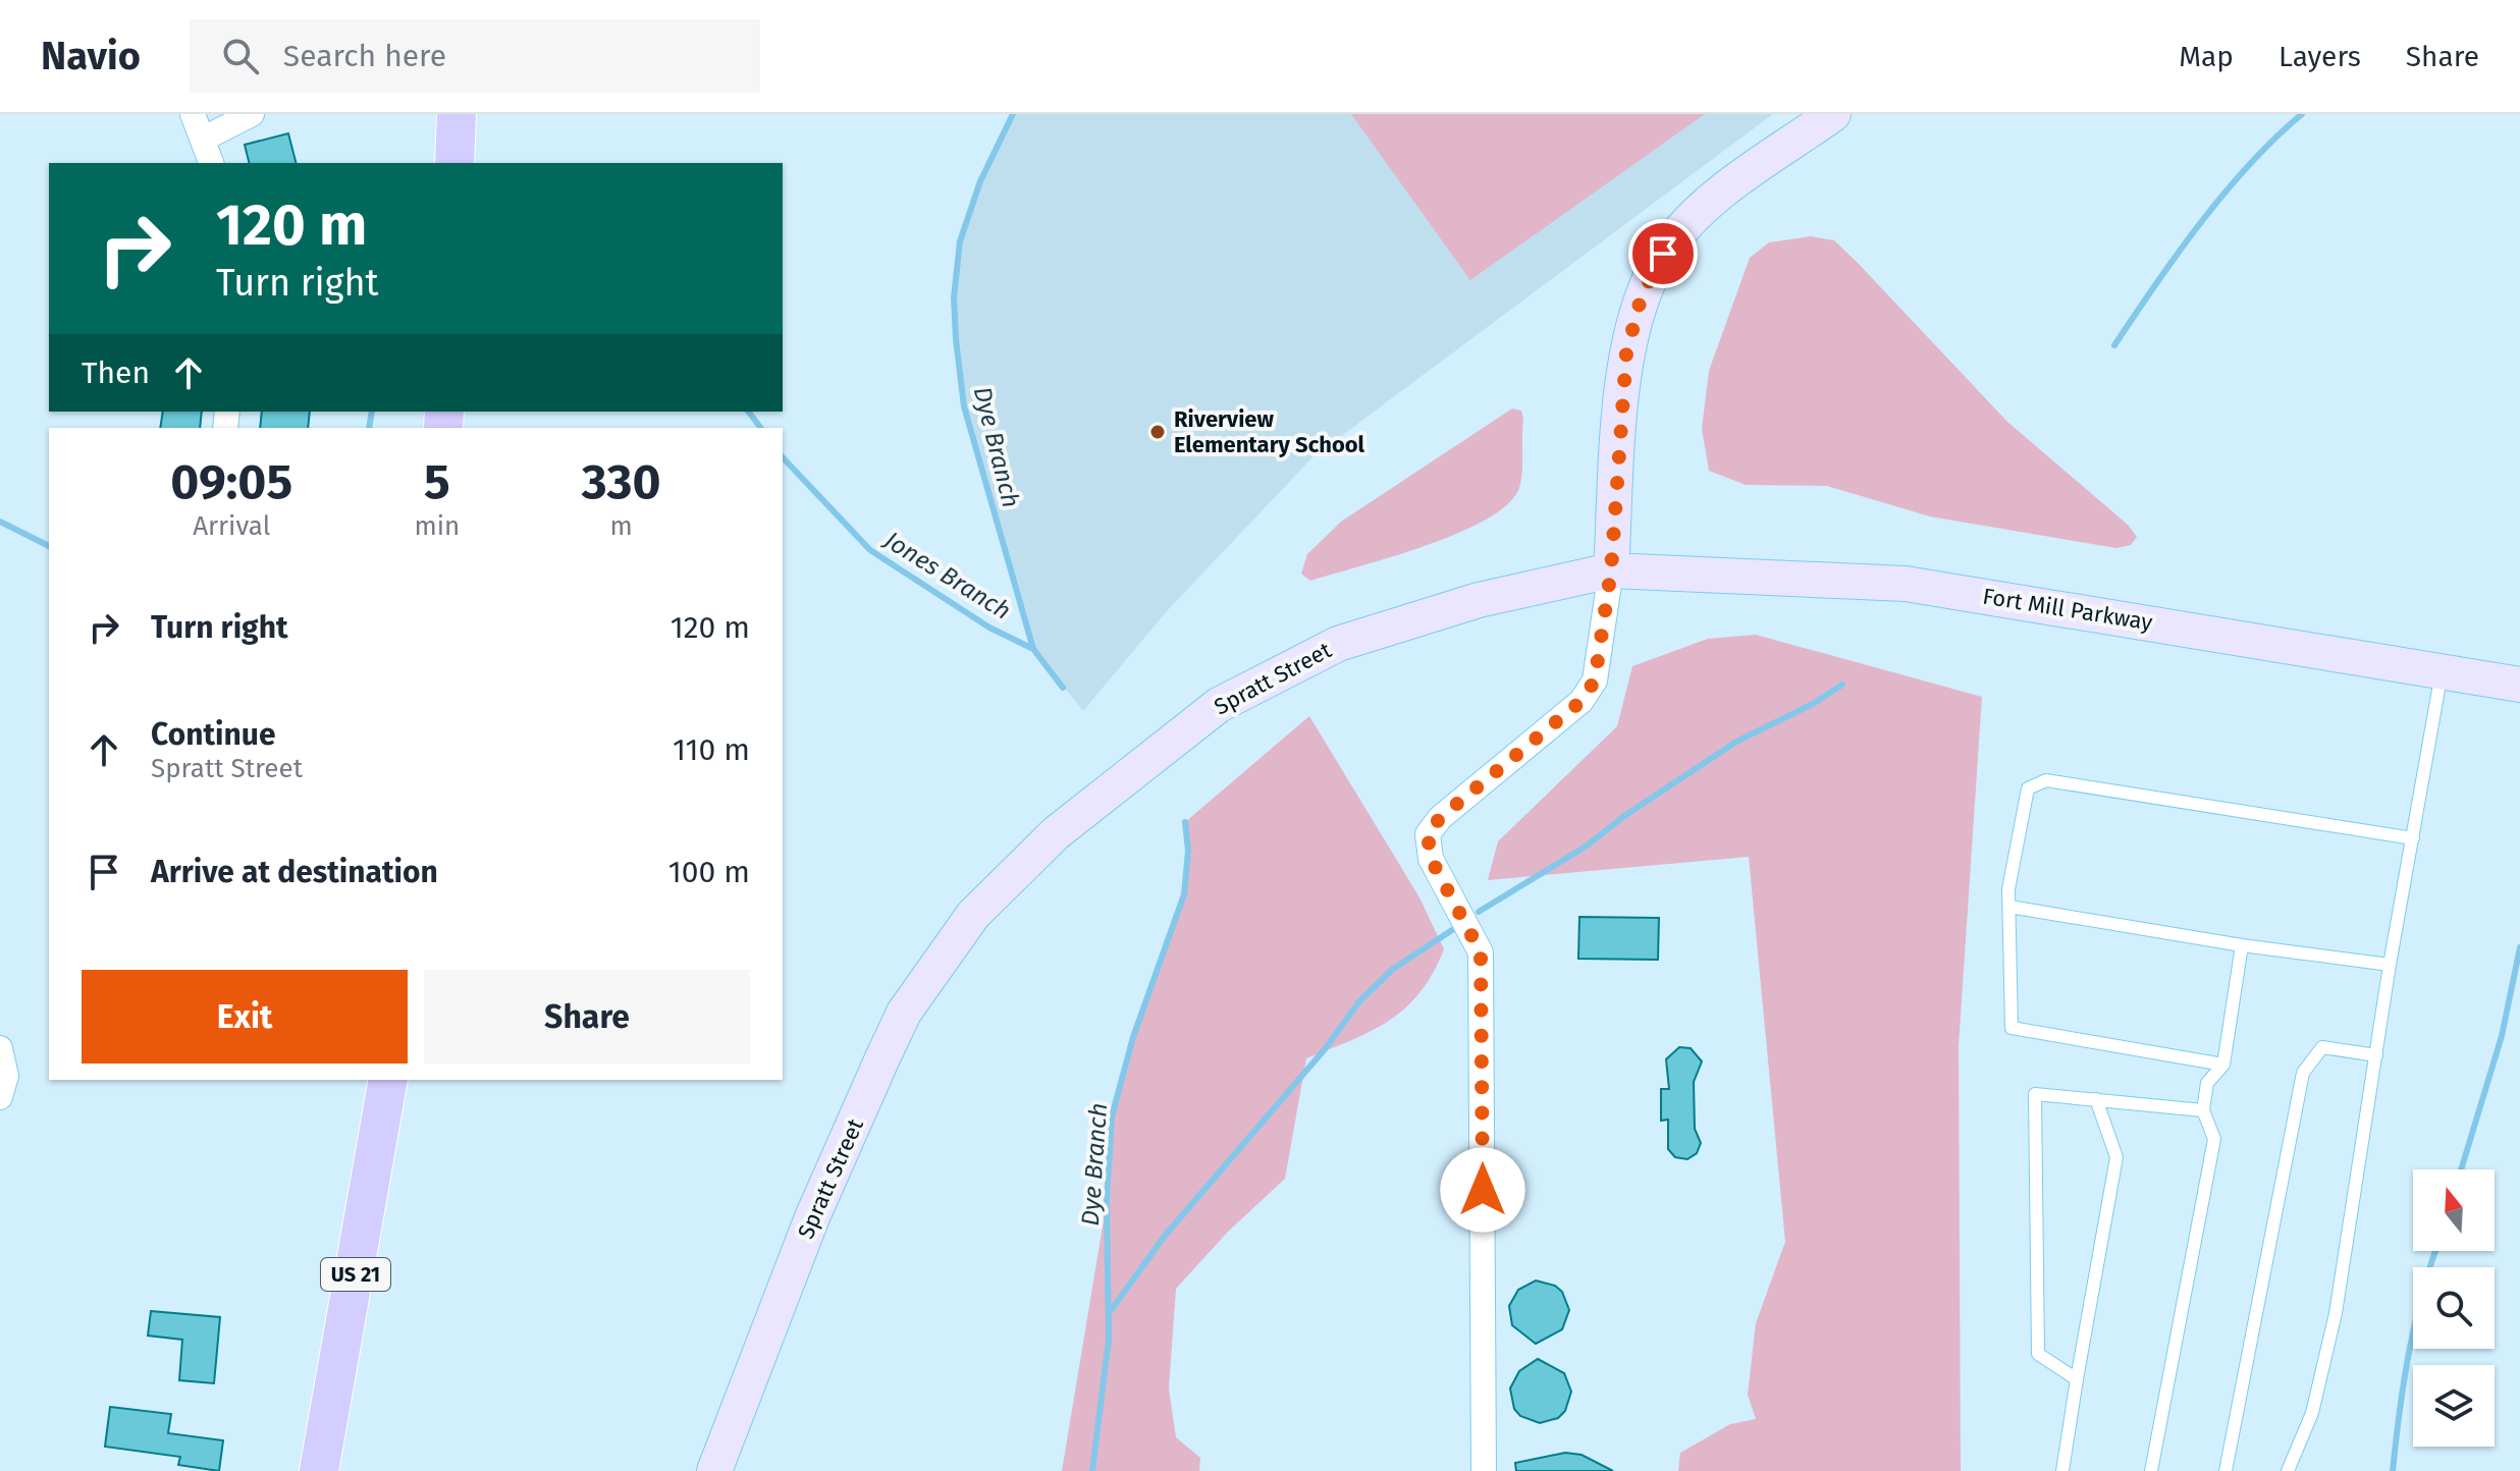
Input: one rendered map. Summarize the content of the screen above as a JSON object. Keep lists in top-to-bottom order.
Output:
{
  "streets": {
    "main road": ["Fort Mill Parkway", "Spratt Street", "US 21"]
  },
  "crossings": [
    ["Fort Mill Parkway", "Spratt Street"]
  ],
  "water": ["Dye Branch", "Jones Branch"],
  "places": ["Riverview Elementary School"],
  "north": "top",
  "page": {
    "header": "Navio",
    "search": "Search here",
    "nav": ["Map", "Layers", "Share"],
    "turn": ["120 m", "Turn right"],
    "then": "Then",
    "eta": [
      "09:05",
      "Arrival",
      "5",
      "min",
      "330",
      "m"
    ],
    "list": [
      {
        "name": "Turn right",
        "value": "120 m"
      },
      {
        "name": "Continue",
        "note": "Spratt Street",
        "value": "110 m"
      },
      {
        "name": "Arrive at destination",
        "value": "100 m"
      }
    ],
    "buttons": ["Exit", "Share"]
  }
}
